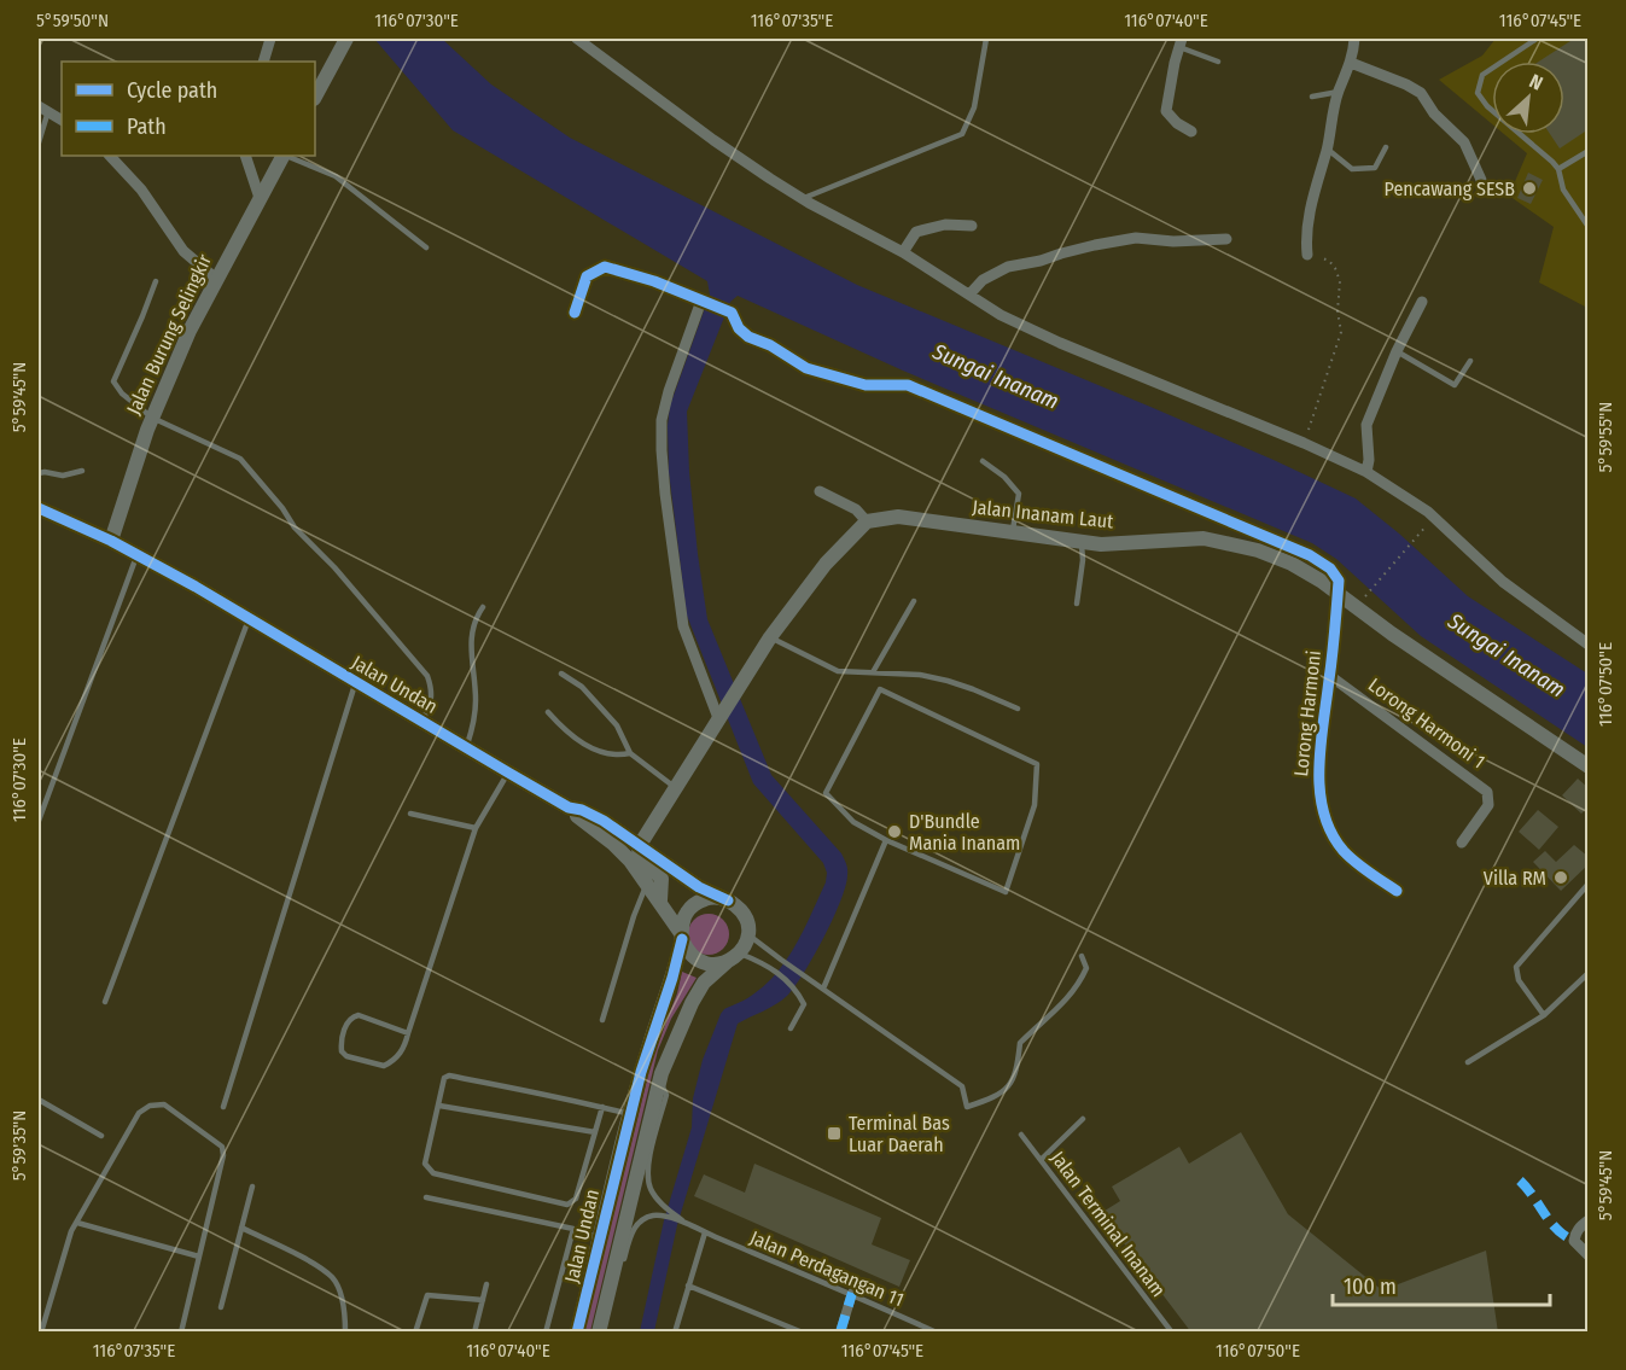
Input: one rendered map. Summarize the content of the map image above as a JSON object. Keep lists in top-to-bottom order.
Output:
{
  "streets": {
    "street": [
      "Jalan Burung Selingkir",
      "Jalan Inanam Laut",
      "Jalan Undan",
      "Lorong Harmoni",
      "Lorong Harmoni 1"
    ],
    "lane": ["Jalan Terminal Inanam", "Jalan Perdagangan 11"]
  },
  "crossings": [
    ["Jalan Burung Selingkir", "Jalan Undan"],
    ["Jalan Inanam Laut", "Lorong Harmoni"],
    ["Jalan Undan", "Jalan Perdagangan 11"],
    ["Lorong Harmoni", "Lorong Harmoni 1"]
  ],
  "water": ["Sungai Inanam"],
  "places": {
    "other": ["Pencawang SESB", "D'Bundle Mania Inanam", "Villa RM"],
    "transit": ["Terminal Bas Luar Daerah"]
  },
  "legend": ["Cycle path", "Path"],
  "scale_bar": "100 m",
  "north": "top right",
  "coordinates": [
    "5°59'50\"N",
    "116°07'30\"E",
    "116°07'35\"E",
    "116°07'40\"E",
    "116°07'45\"E",
    "5°59'45\"N",
    "5°59'55\"N",
    "116°07'50\"E",
    "5°59'35\"N"
  ]
}
